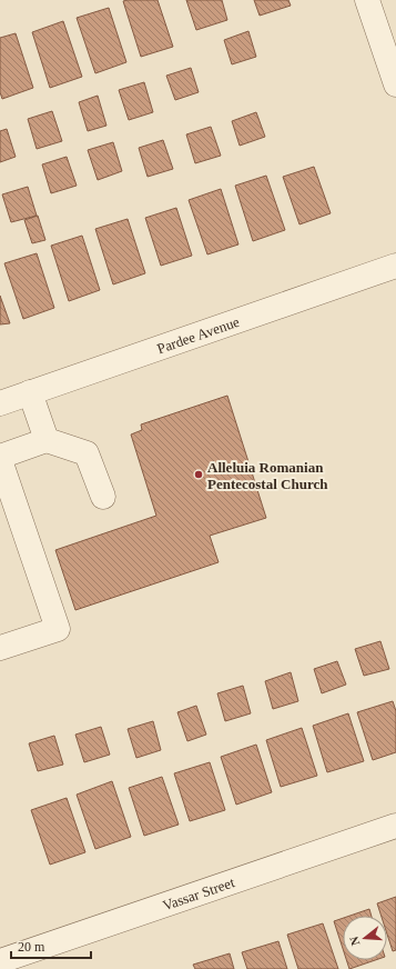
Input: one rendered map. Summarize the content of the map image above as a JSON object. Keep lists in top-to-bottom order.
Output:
{
  "streets": {
    "street": ["Pardee Avenue", "Vassar Street"]
  },
  "places": ["Alleluia Romanian Pentecostal Church"],
  "scale_bar": "20 m",
  "north": "left"
}
